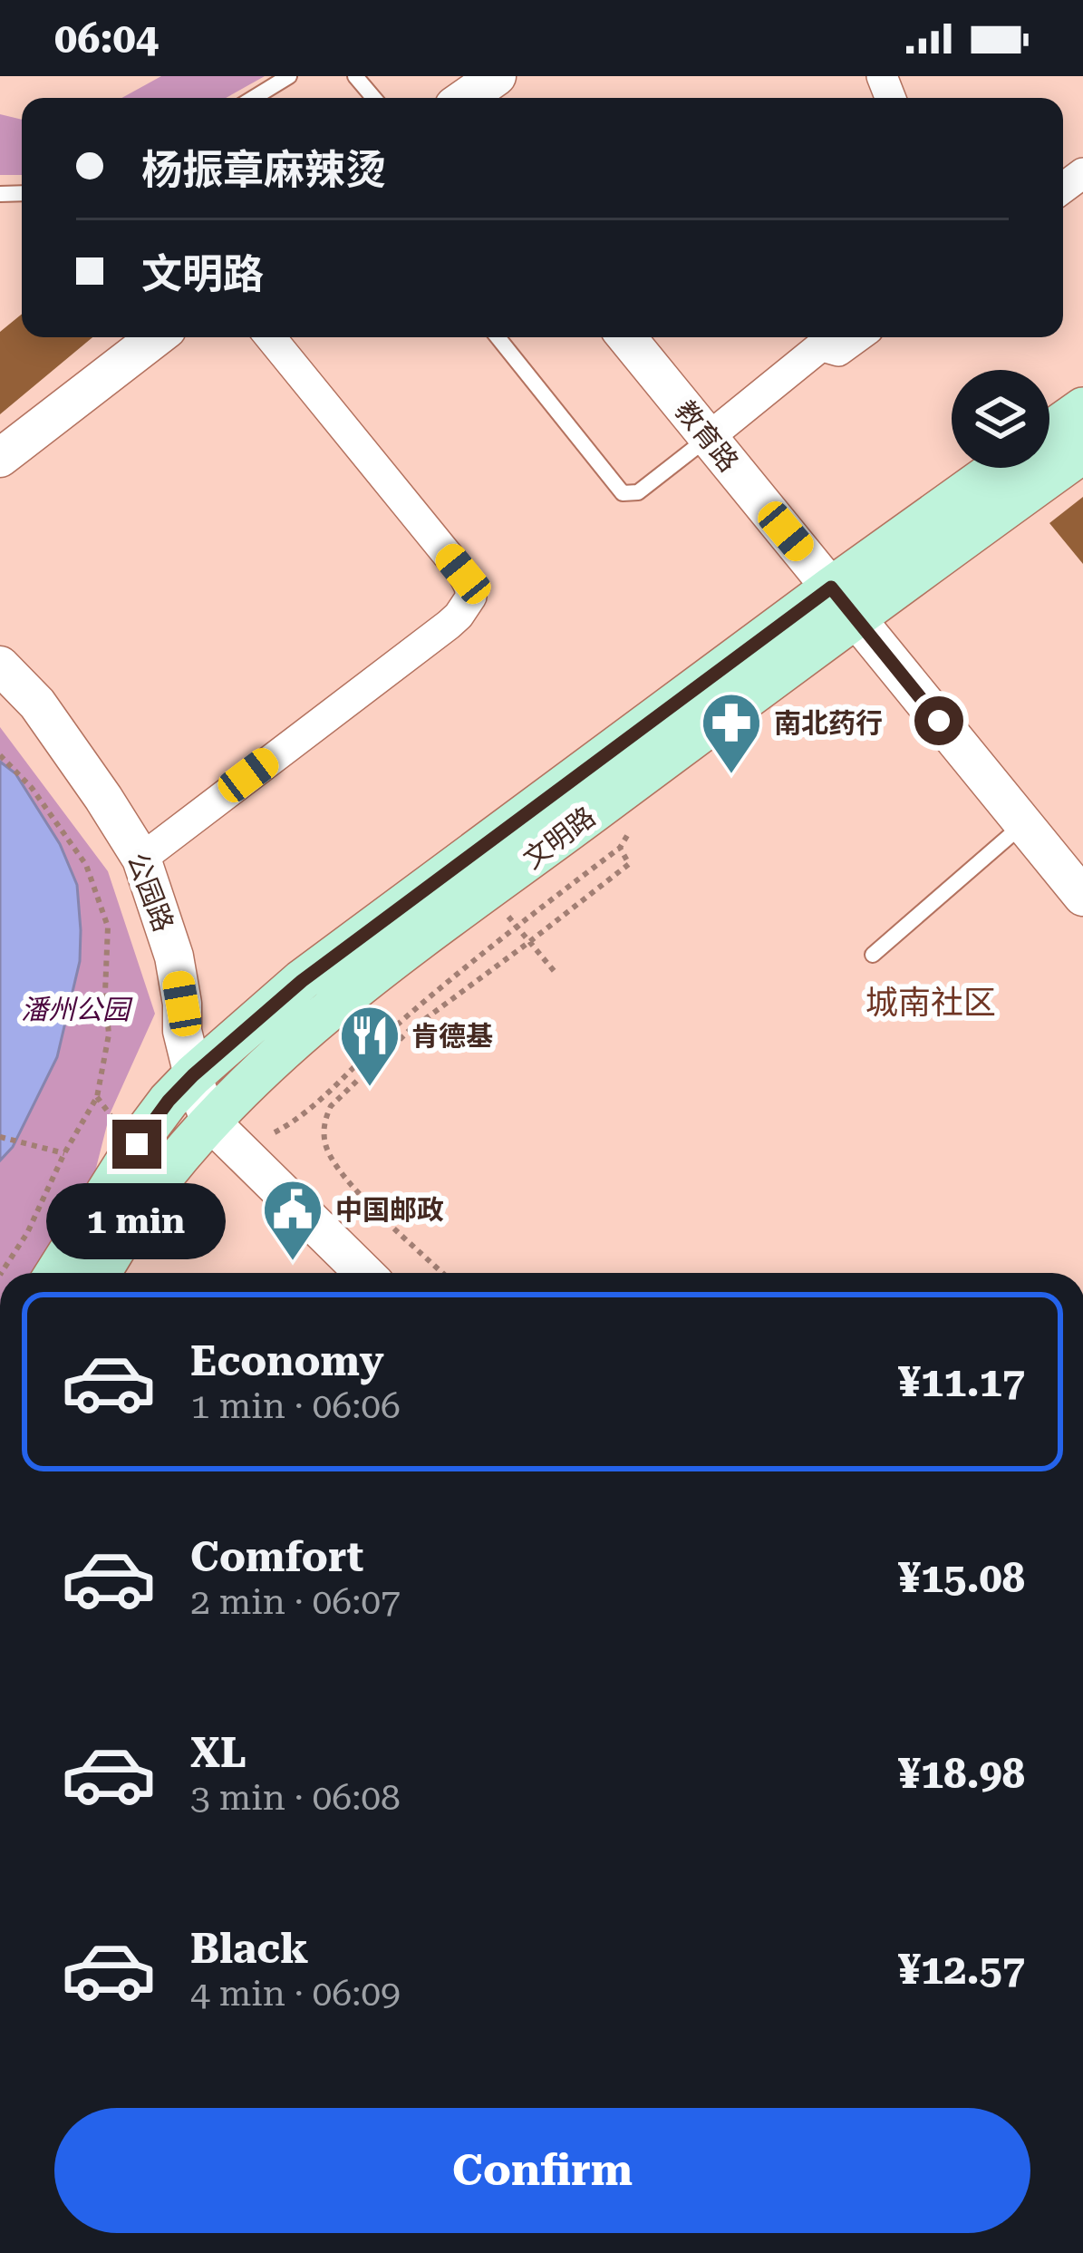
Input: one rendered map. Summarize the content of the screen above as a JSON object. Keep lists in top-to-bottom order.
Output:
{
  "streets": {
    "main road": ["文明路"],
    "street": ["教育路", "公园路"]
  },
  "crossings": [
    ["教育路", "文明路"],
    ["文明路", "公园路"]
  ],
  "districts": ["城南社区"],
  "parks": ["潘州公园"],
  "places": {
    "pharmacy": ["南北药行"],
    "restaurant": ["肯德基"],
    "public building": ["中国邮政"]
  },
  "page": {
    "status": "06:04",
    "banner": ["杨振章麻辣烫", "文明路"],
    "bubble": "1 min",
    "list": [
      {
        "name": "Economy",
        "note": "1 min · 06:06",
        "value": "¥11.17"
      },
      {
        "name": "Comfort",
        "note": "2 min · 06:07",
        "value": "¥15.08"
      },
      {
        "name": "XL",
        "note": "3 min · 06:08",
        "value": "¥18.98"
      },
      {
        "name": "Black",
        "note": "4 min · 06:09",
        "value": "¥12.57"
      }
    ],
    "buttons": "Confirm"
  }
}
